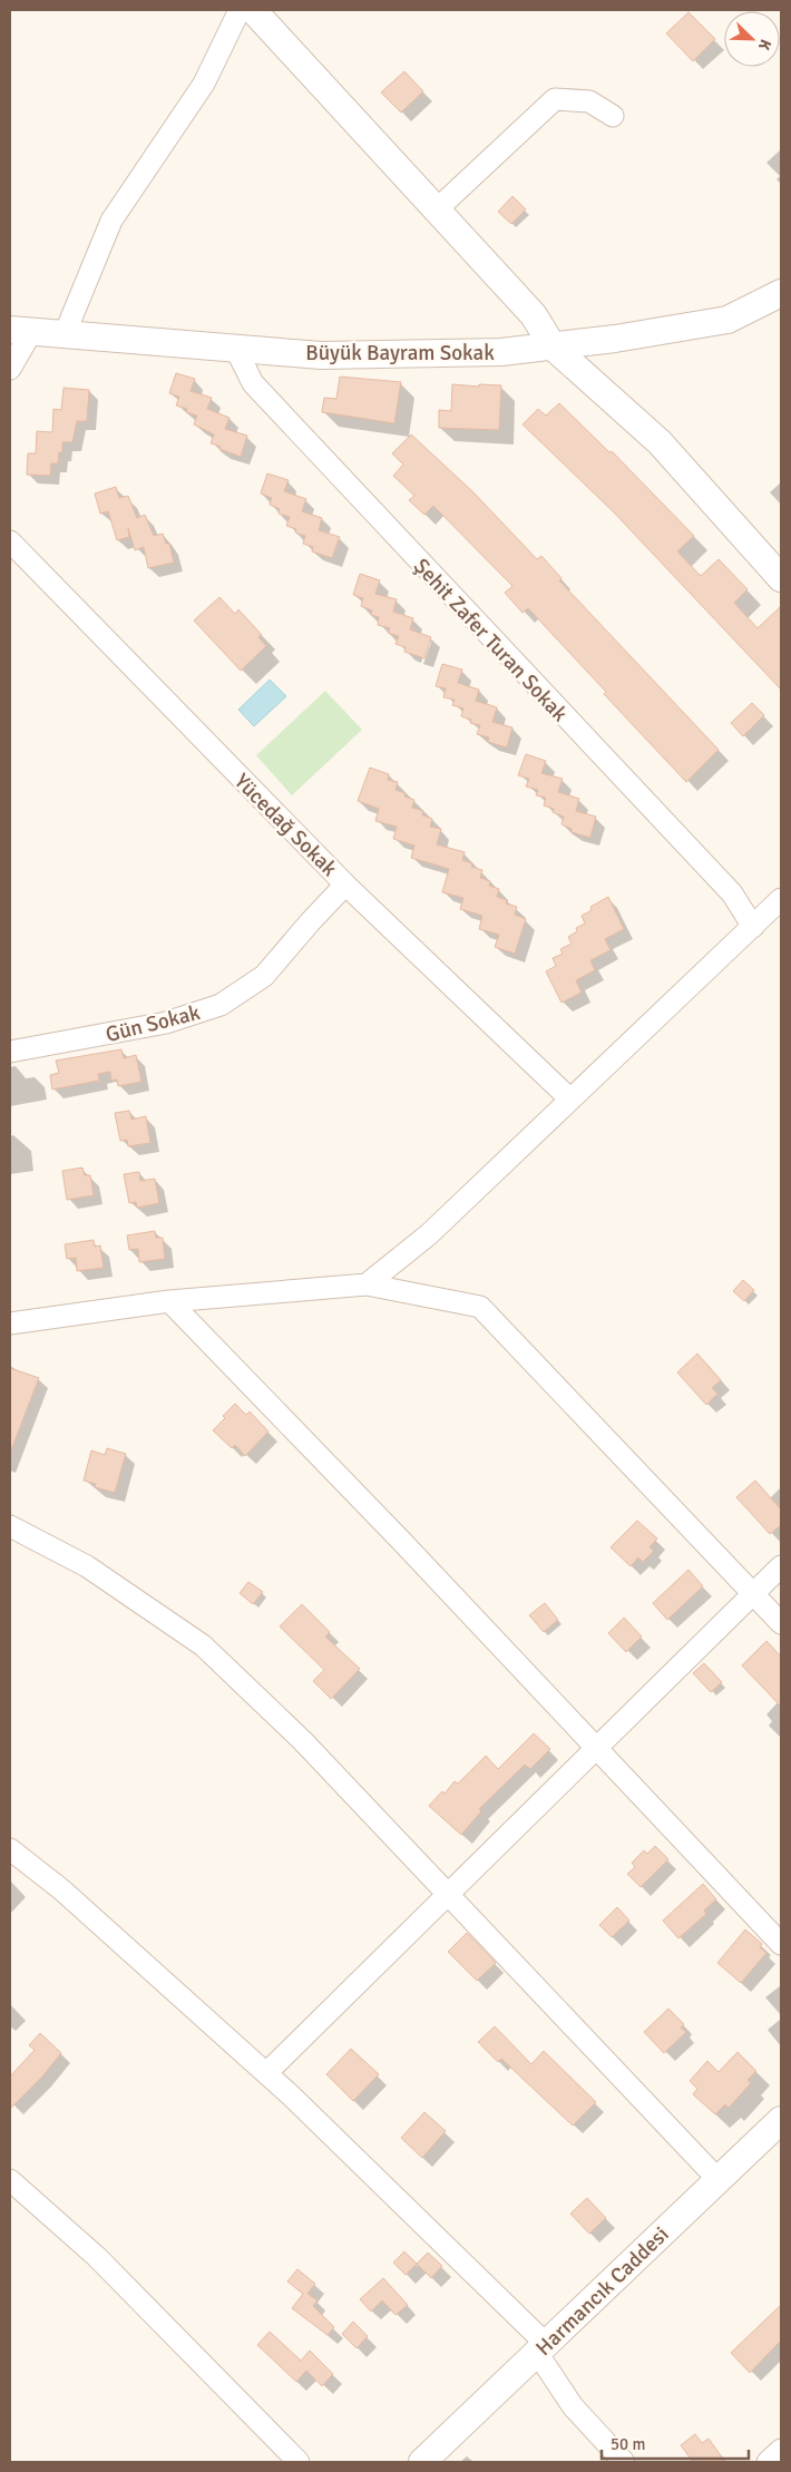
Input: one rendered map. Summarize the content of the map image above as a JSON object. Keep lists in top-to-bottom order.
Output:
{
  "streets": {
    "street": [
      "Büyük Bayram Sokak",
      "Şehit Zafer Turan Sokak",
      "Yücedağ Sokak",
      "Gün Sokak",
      "Harmancık Caddesi"
    ]
  },
  "crossings": [
    ["Büyük Bayram Sokak", "Şehit Zafer Turan Sokak"],
    ["Yücedağ Sokak", "Gün Sokak"]
  ],
  "scale_bar": "50 m",
  "north": "bottom right"
}
